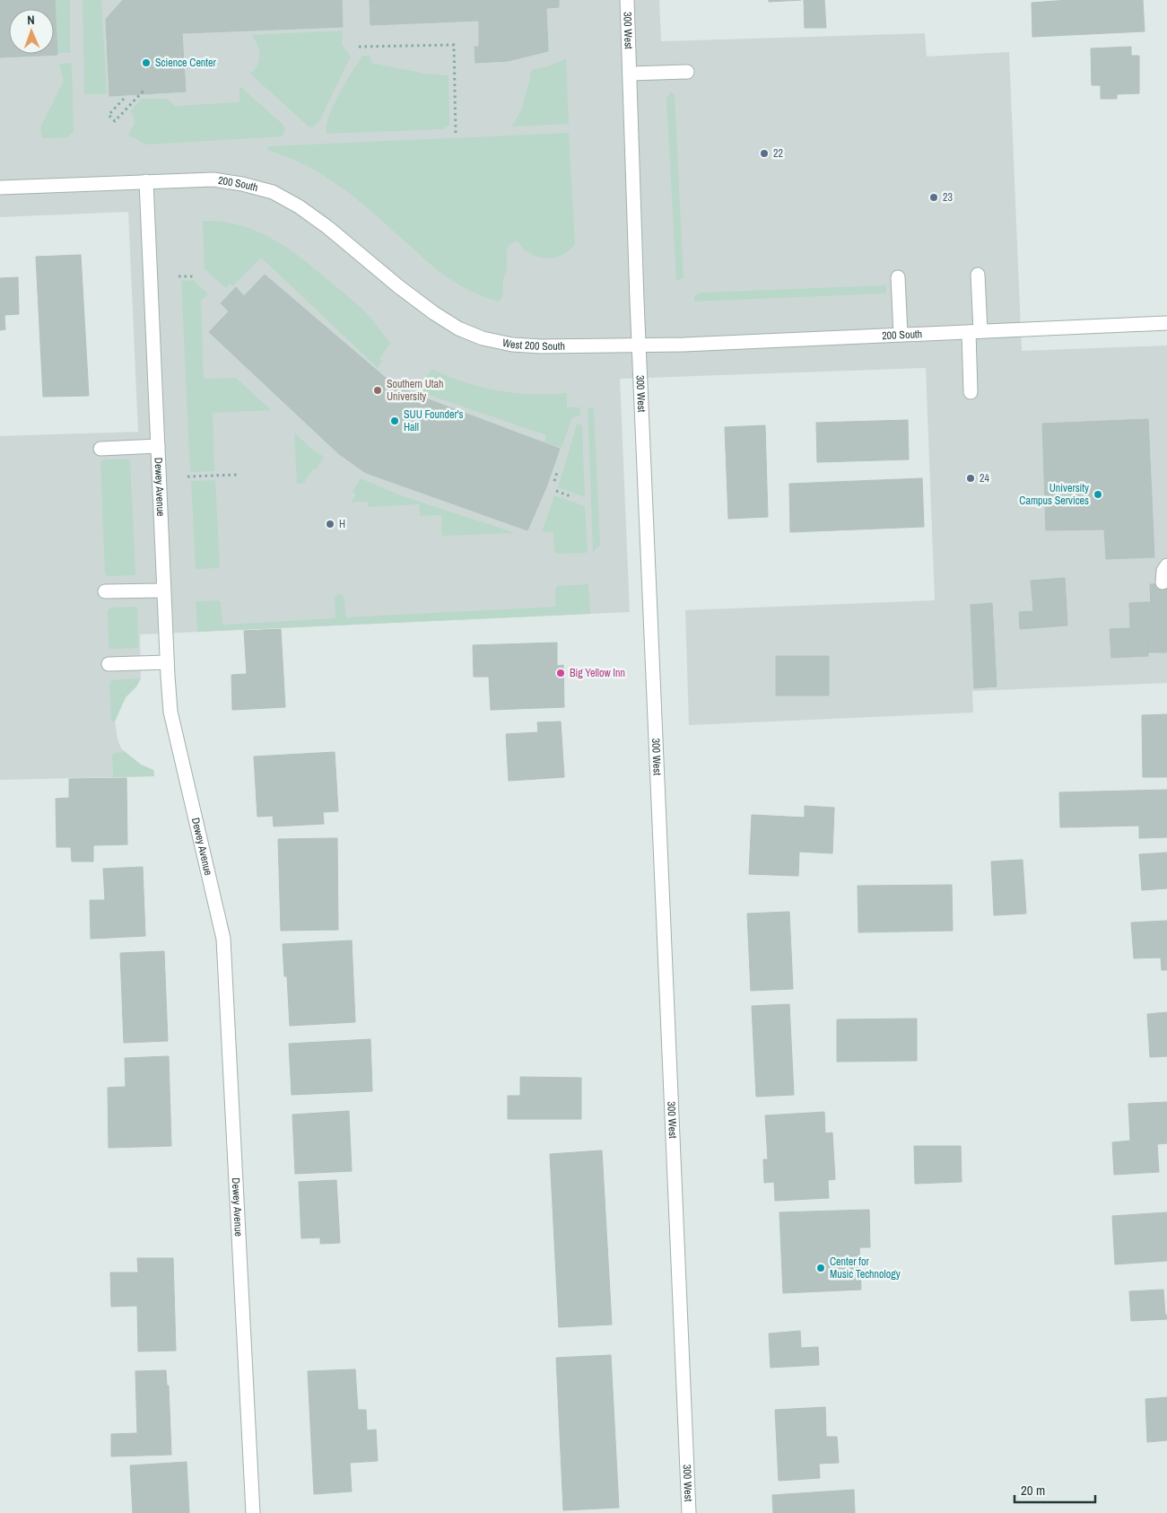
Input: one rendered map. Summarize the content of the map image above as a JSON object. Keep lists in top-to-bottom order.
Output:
{
  "streets": {
    "street": [
      "300 West",
      "200 South",
      "West 200 South",
      "Dewey Avenue"
    ]
  },
  "crossings": [
    ["300 West", "200 South"],
    ["300 West", "West 200 South"],
    ["200 South", "West 200 South"],
    ["200 South", "Dewey Avenue"]
  ],
  "places": [
    "Science Center",
    "22",
    "23",
    "Southern Utah University",
    "SUU Founder's Hall",
    "24",
    "University Campus Services",
    "H",
    "Big Yellow Inn",
    "Center for Music Technology"
  ],
  "scale_bar": "20 m",
  "north": "top"
}
